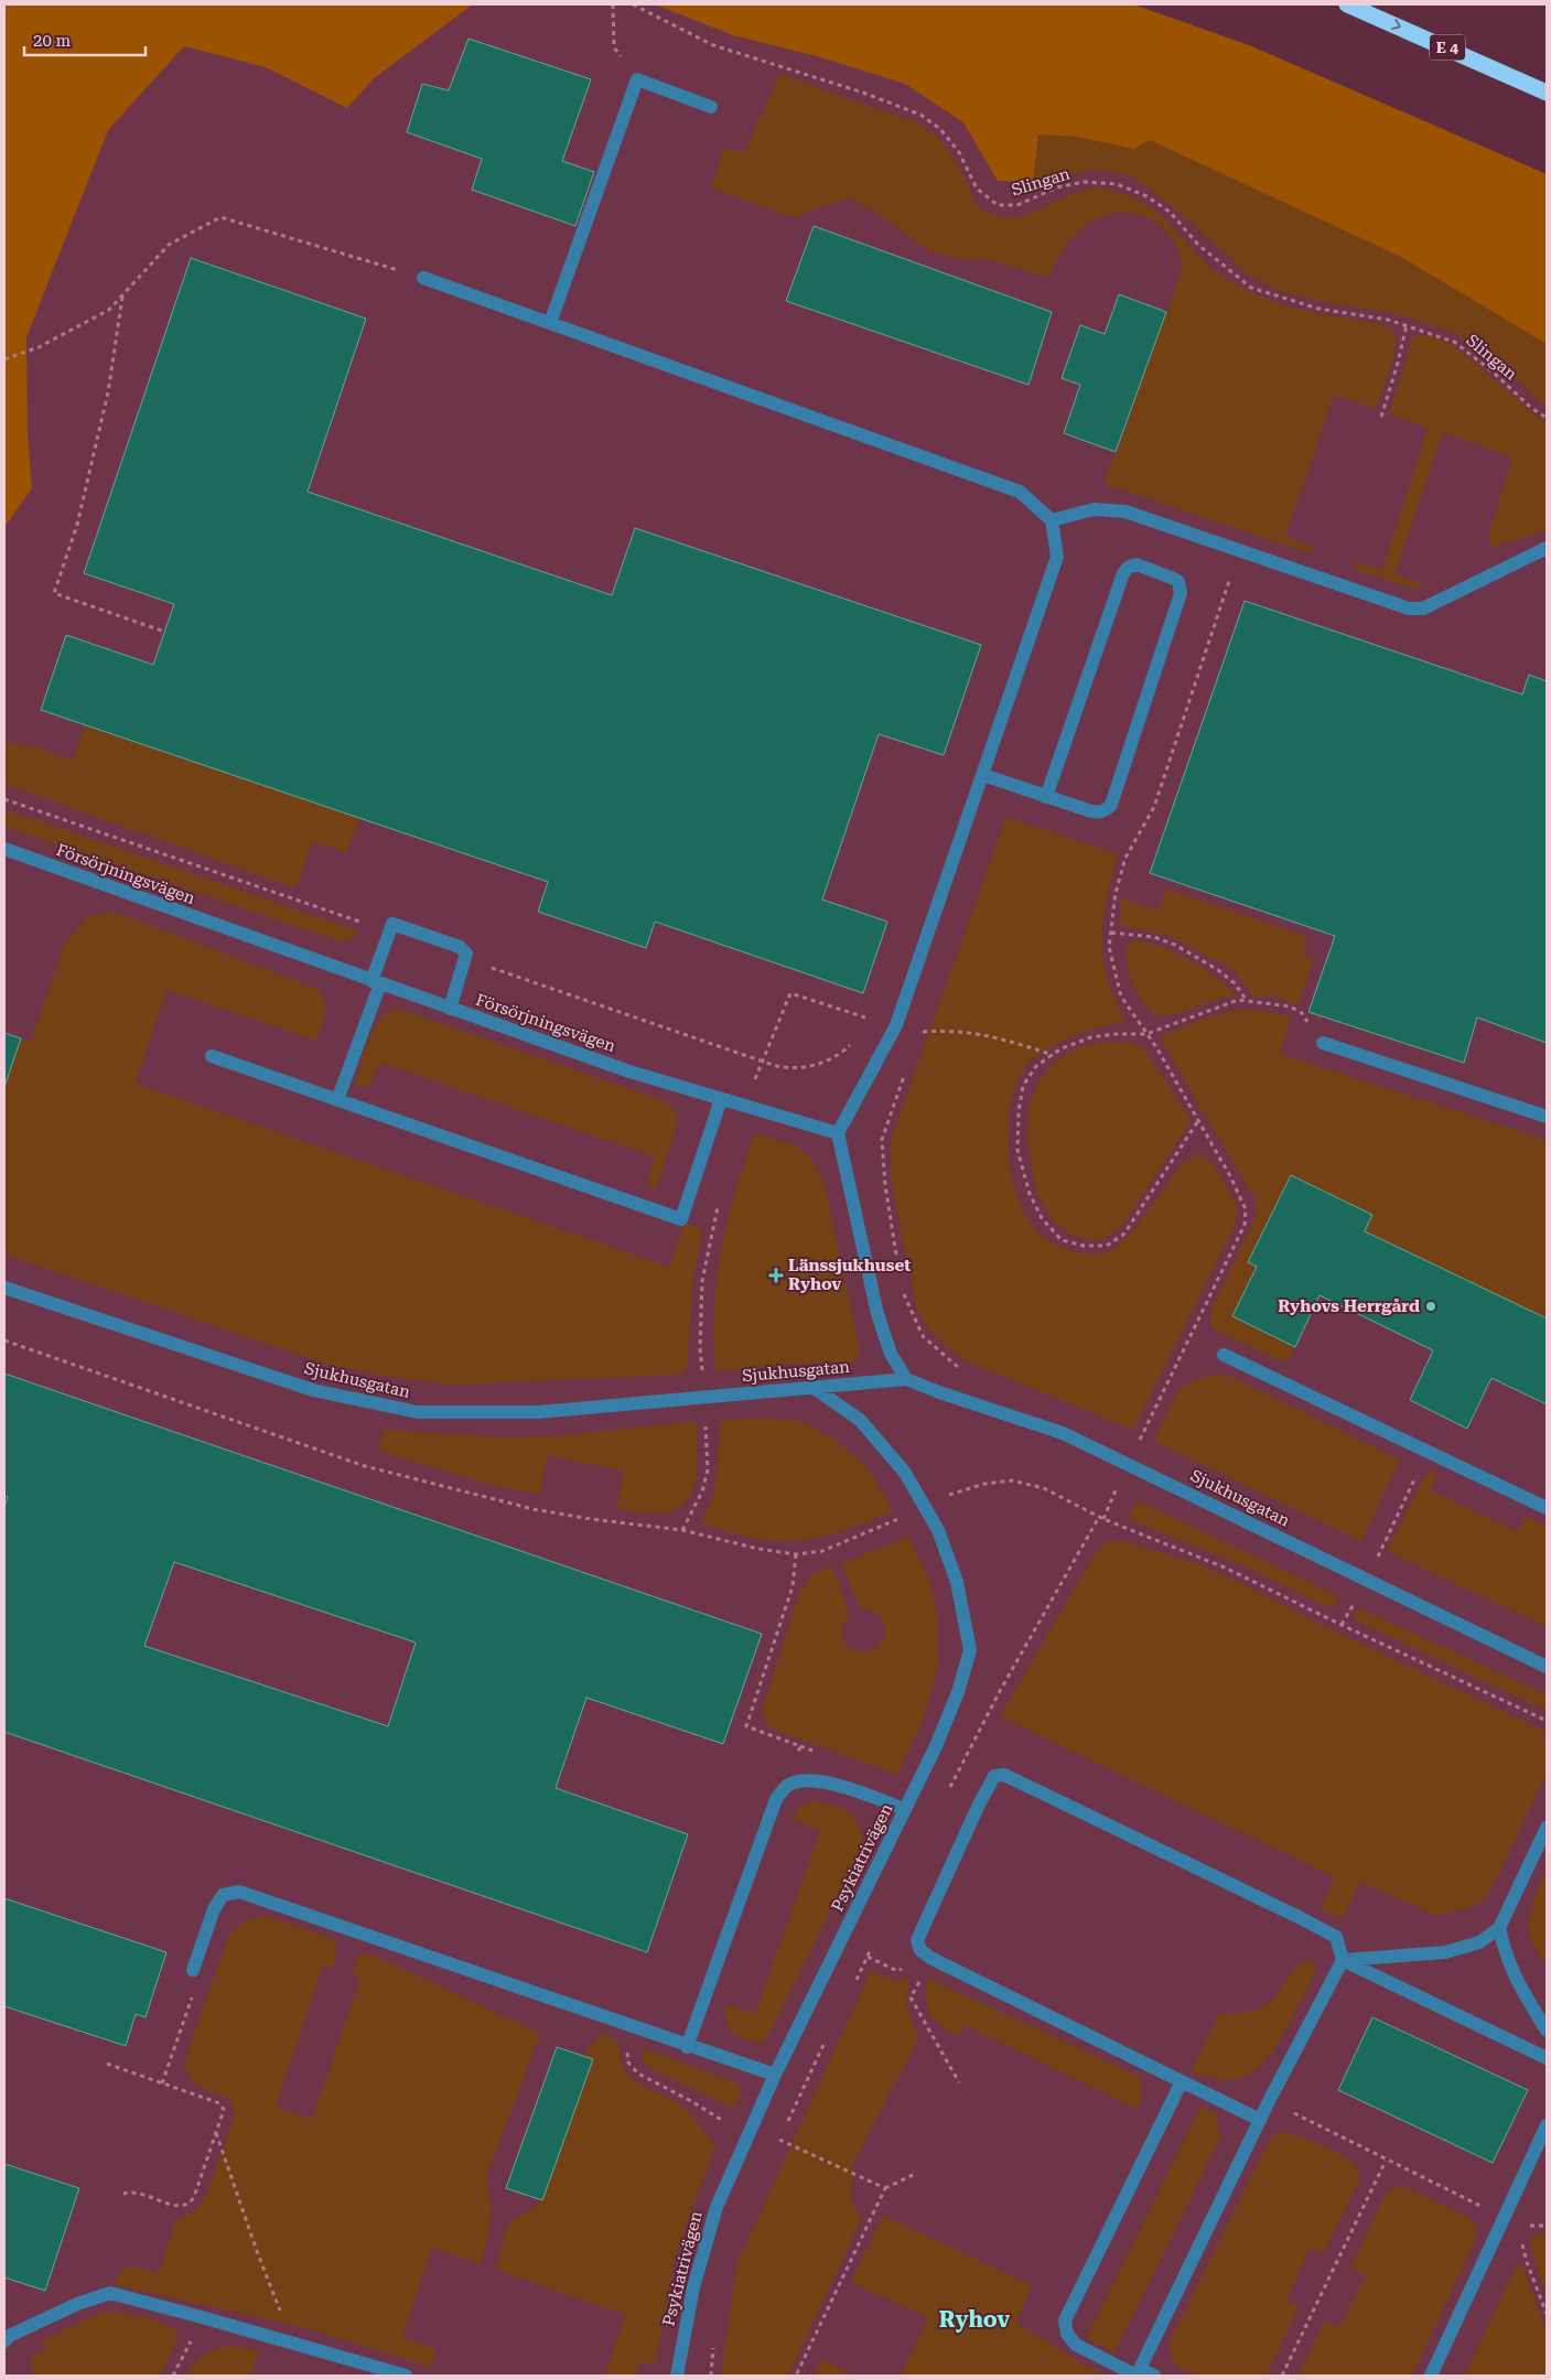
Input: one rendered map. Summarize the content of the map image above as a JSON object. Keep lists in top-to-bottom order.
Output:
{
  "streets": {
    "highway": ["E 4"],
    "street": ["Försörjningsvägen", "Sjukhusgatan", "Psykiatrivägen"],
    "path": ["Slingan"]
  },
  "crossings": [
    ["Sjukhusgatan", "Psykiatrivägen"]
  ],
  "districts": ["Ryhov"],
  "places": {
    "health": ["Länssjukhuset Ryhov"],
    "other": ["Ryhovs Herrgård"]
  },
  "scale_bar": "20 m"
}
